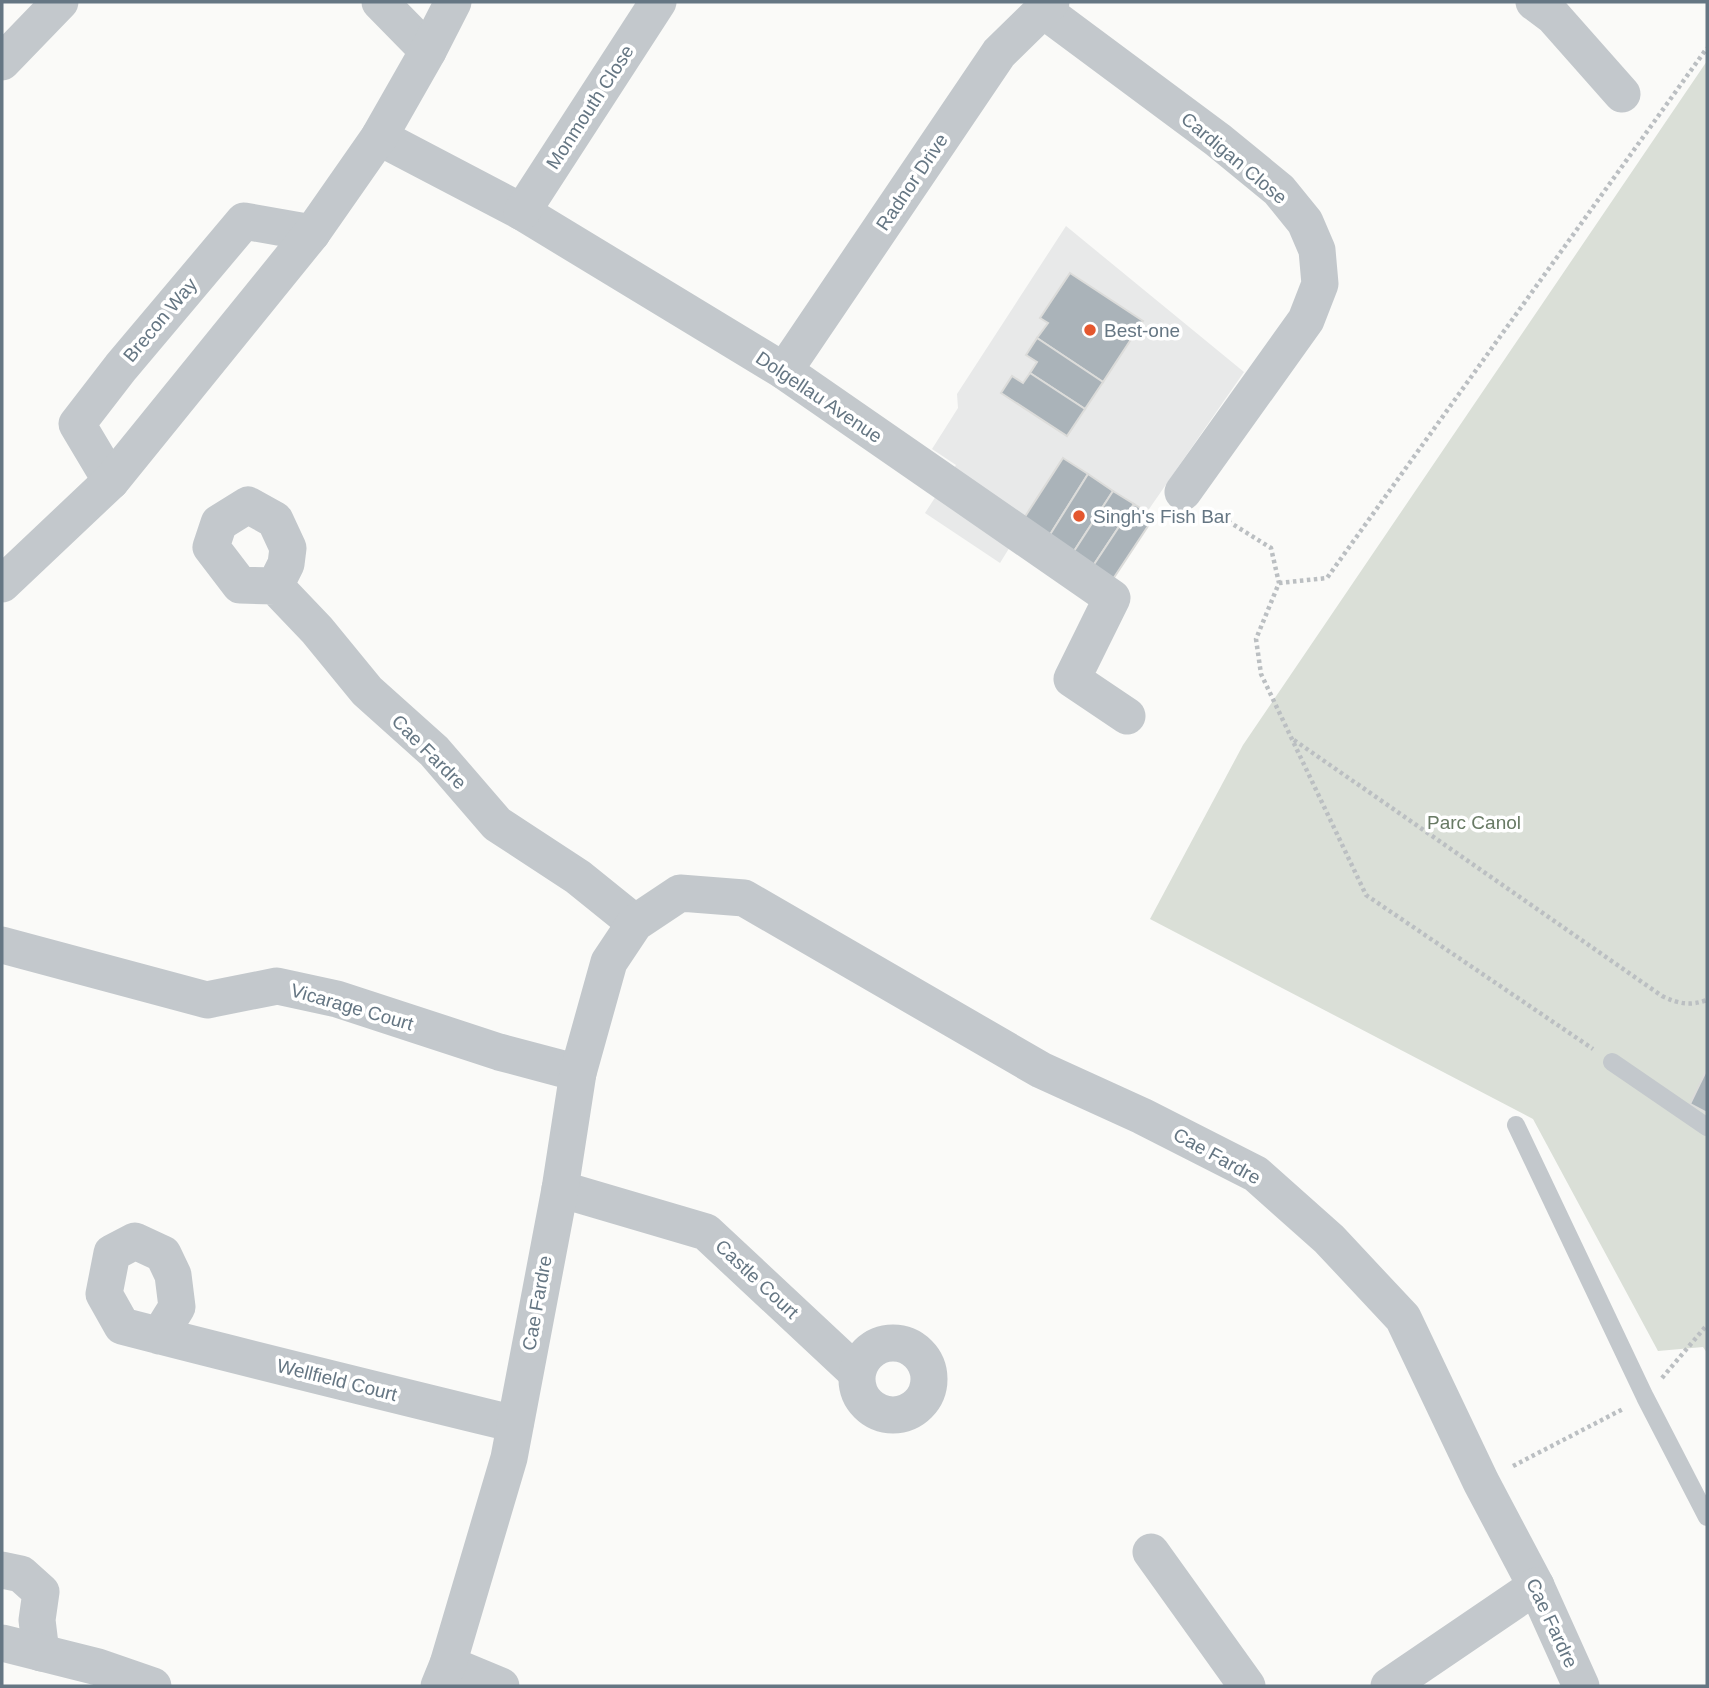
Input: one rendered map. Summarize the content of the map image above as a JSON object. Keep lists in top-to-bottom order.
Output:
{
  "streets": {
    "street": [
      "Monmouth Close",
      "Cardigan Close",
      "Radnor Drive",
      "Brecon Way",
      "Dolgellau Avenue",
      "Cae Fardre",
      "Vicarage Court",
      "Castle Court",
      "Wellfield Court"
    ]
  },
  "crossings": [
    ["Monmouth Close", "Dolgellau Avenue"],
    ["Cardigan Close", "Radnor Drive"],
    ["Radnor Drive", "Dolgellau Avenue"],
    ["Cae Fardre", "Vicarage Court"],
    ["Cae Fardre", "Castle Court"],
    ["Cae Fardre", "Wellfield Court"]
  ],
  "parks": ["Parc Canol"],
  "places": ["Best-one", "Singh's Fish Bar"]
}
